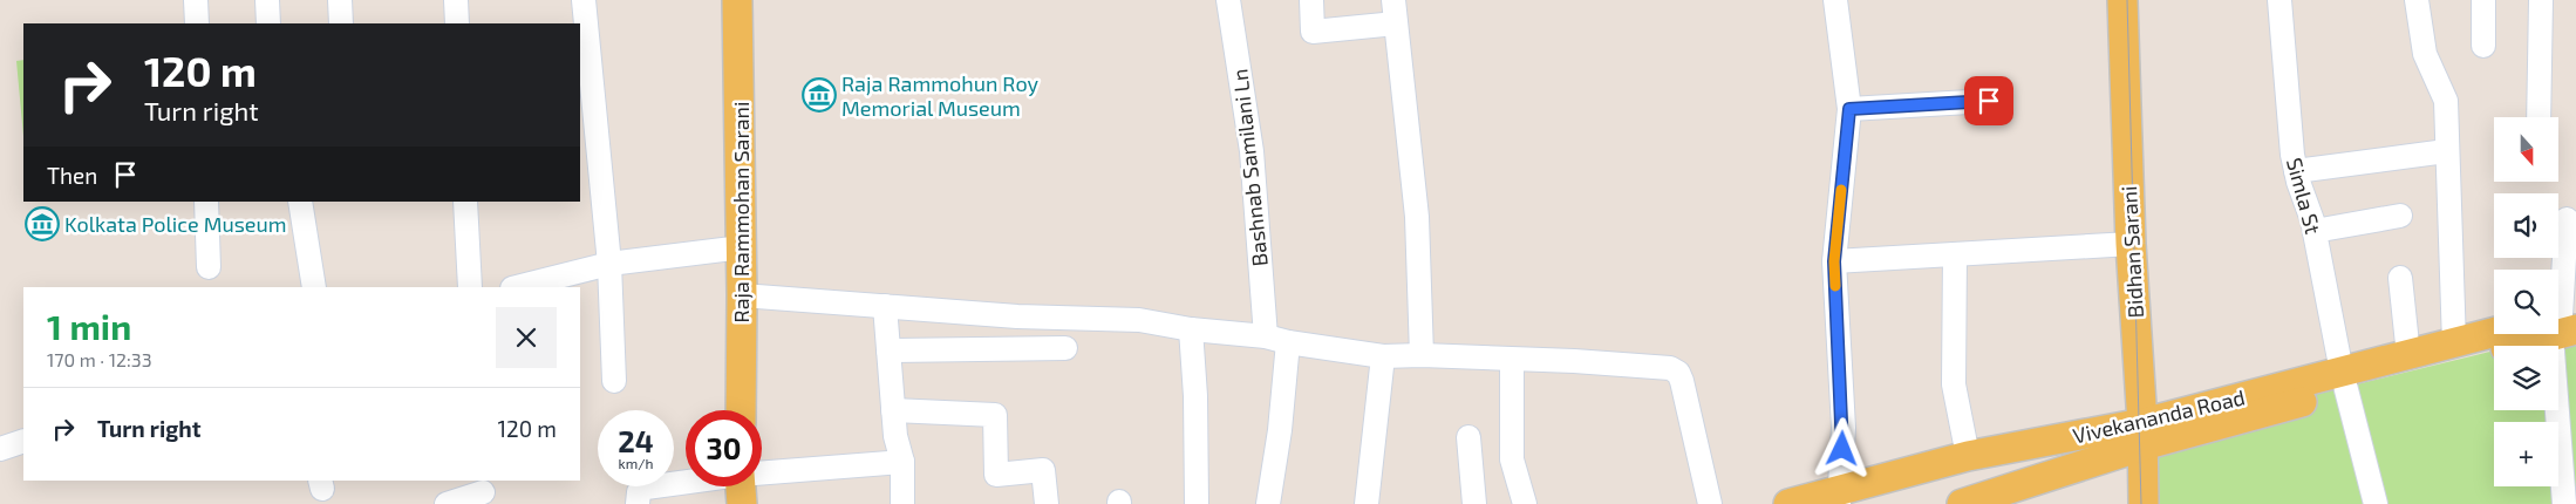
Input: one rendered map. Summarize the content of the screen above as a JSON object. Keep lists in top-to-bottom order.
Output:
{
  "streets": {
    "main road": ["Raja Rammohan Sarani", "Bidhan Sarani", "Vivekananda Road"],
    "street": ["Bashnab Samilani Ln", "Simla St"]
  },
  "crossings": [
    ["Simla St", "Vivekananda Road"],
    ["Bidhan Sarani", "Vivekananda Road"]
  ],
  "places": {
    "museum": ["Raja Rammohun Roy Memorial Museum", "Kolkata Police Museum"]
  },
  "north": "bottom",
  "page": {
    "turn": ["120 m", "Turn right"],
    "map_buttons": "+",
    "then": "Then",
    "heading": ["1 min", "170 m · 12:33"],
    "list": [
      {
        "name": "Turn right",
        "value": "120 m"
      }
    ],
    "speed": "24 km/h",
    "limit": "30"
  }
}
